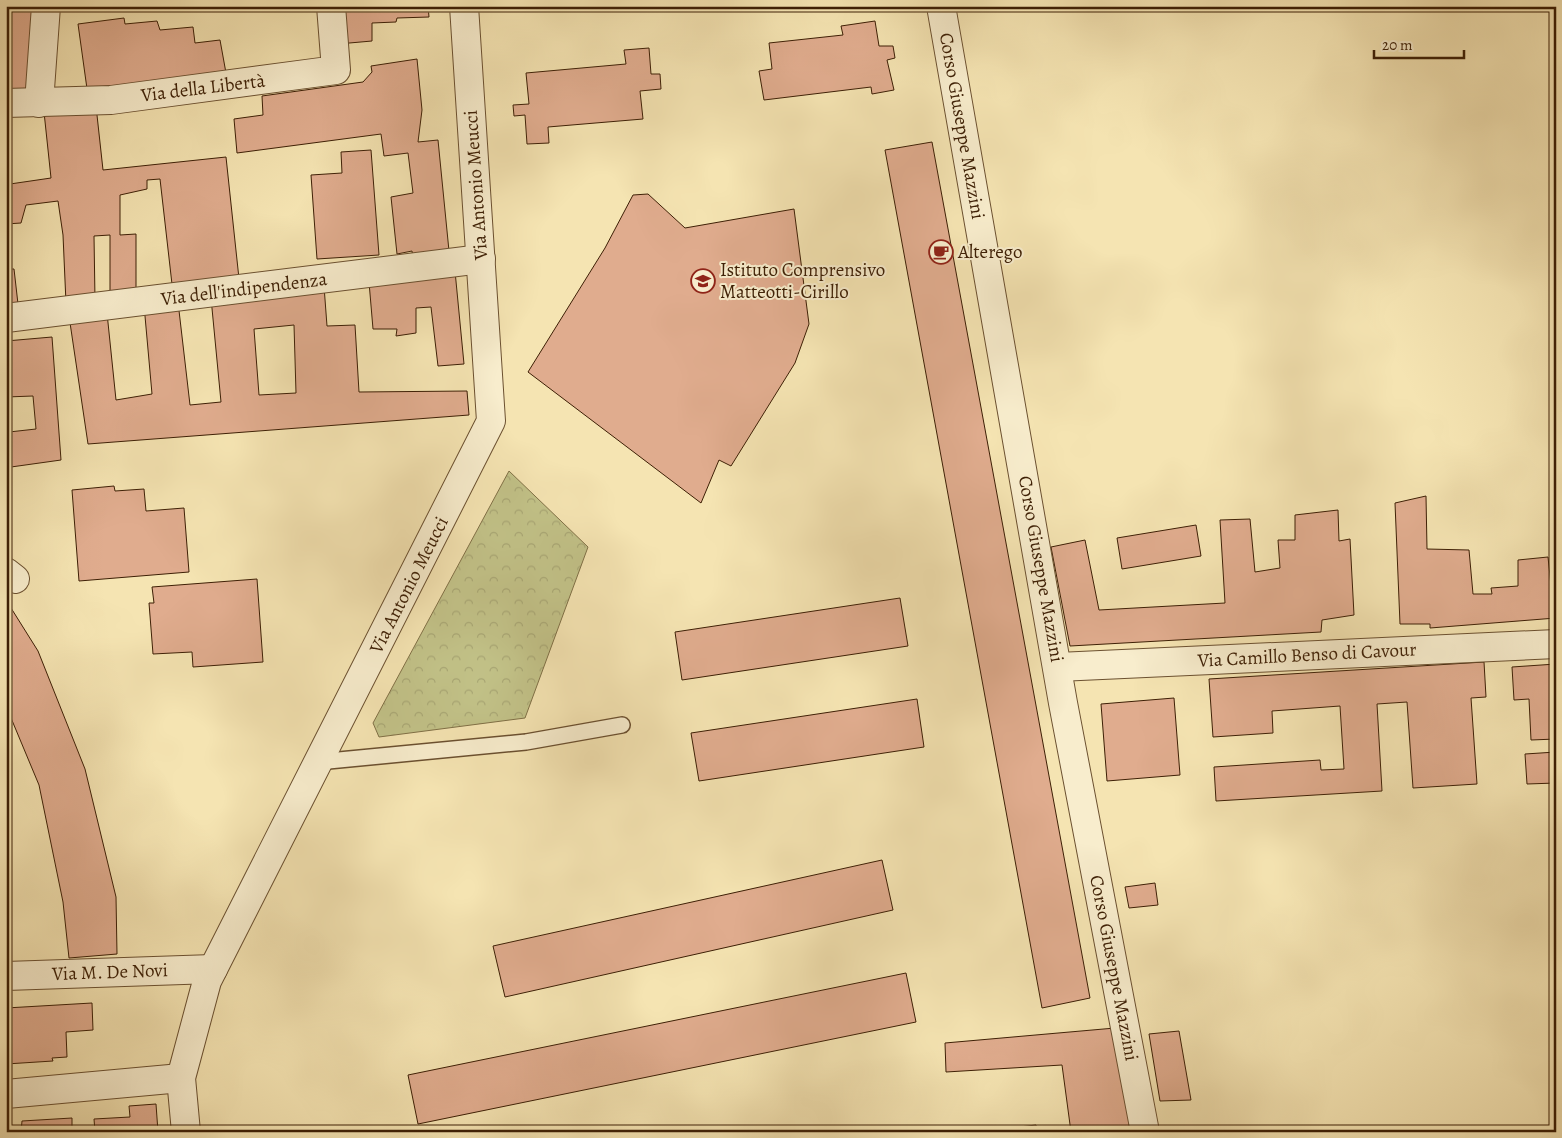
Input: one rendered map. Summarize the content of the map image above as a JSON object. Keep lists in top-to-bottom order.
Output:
{
  "streets": {
    "street": [
      "Via della Libertà",
      "Corso Giuseppe Mazzini",
      "Via Antonio Meucci",
      "Via dell'indipendenza",
      "Via Camillo Benso di Cavour",
      "Via M. De Novi"
    ]
  },
  "crossings": [
    ["Corso Giuseppe Mazzini", "Via Camillo Benso di Cavour"],
    ["Via Antonio Meucci", "Via dell'indipendenza"],
    ["Via Antonio Meucci", "Via M. De Novi"]
  ],
  "places": {
    "cafe": ["Alterego"],
    "school or university": ["Istituto Comprensivo Matteotti-Cirillo"]
  },
  "scale_bar": "20 m"
}
